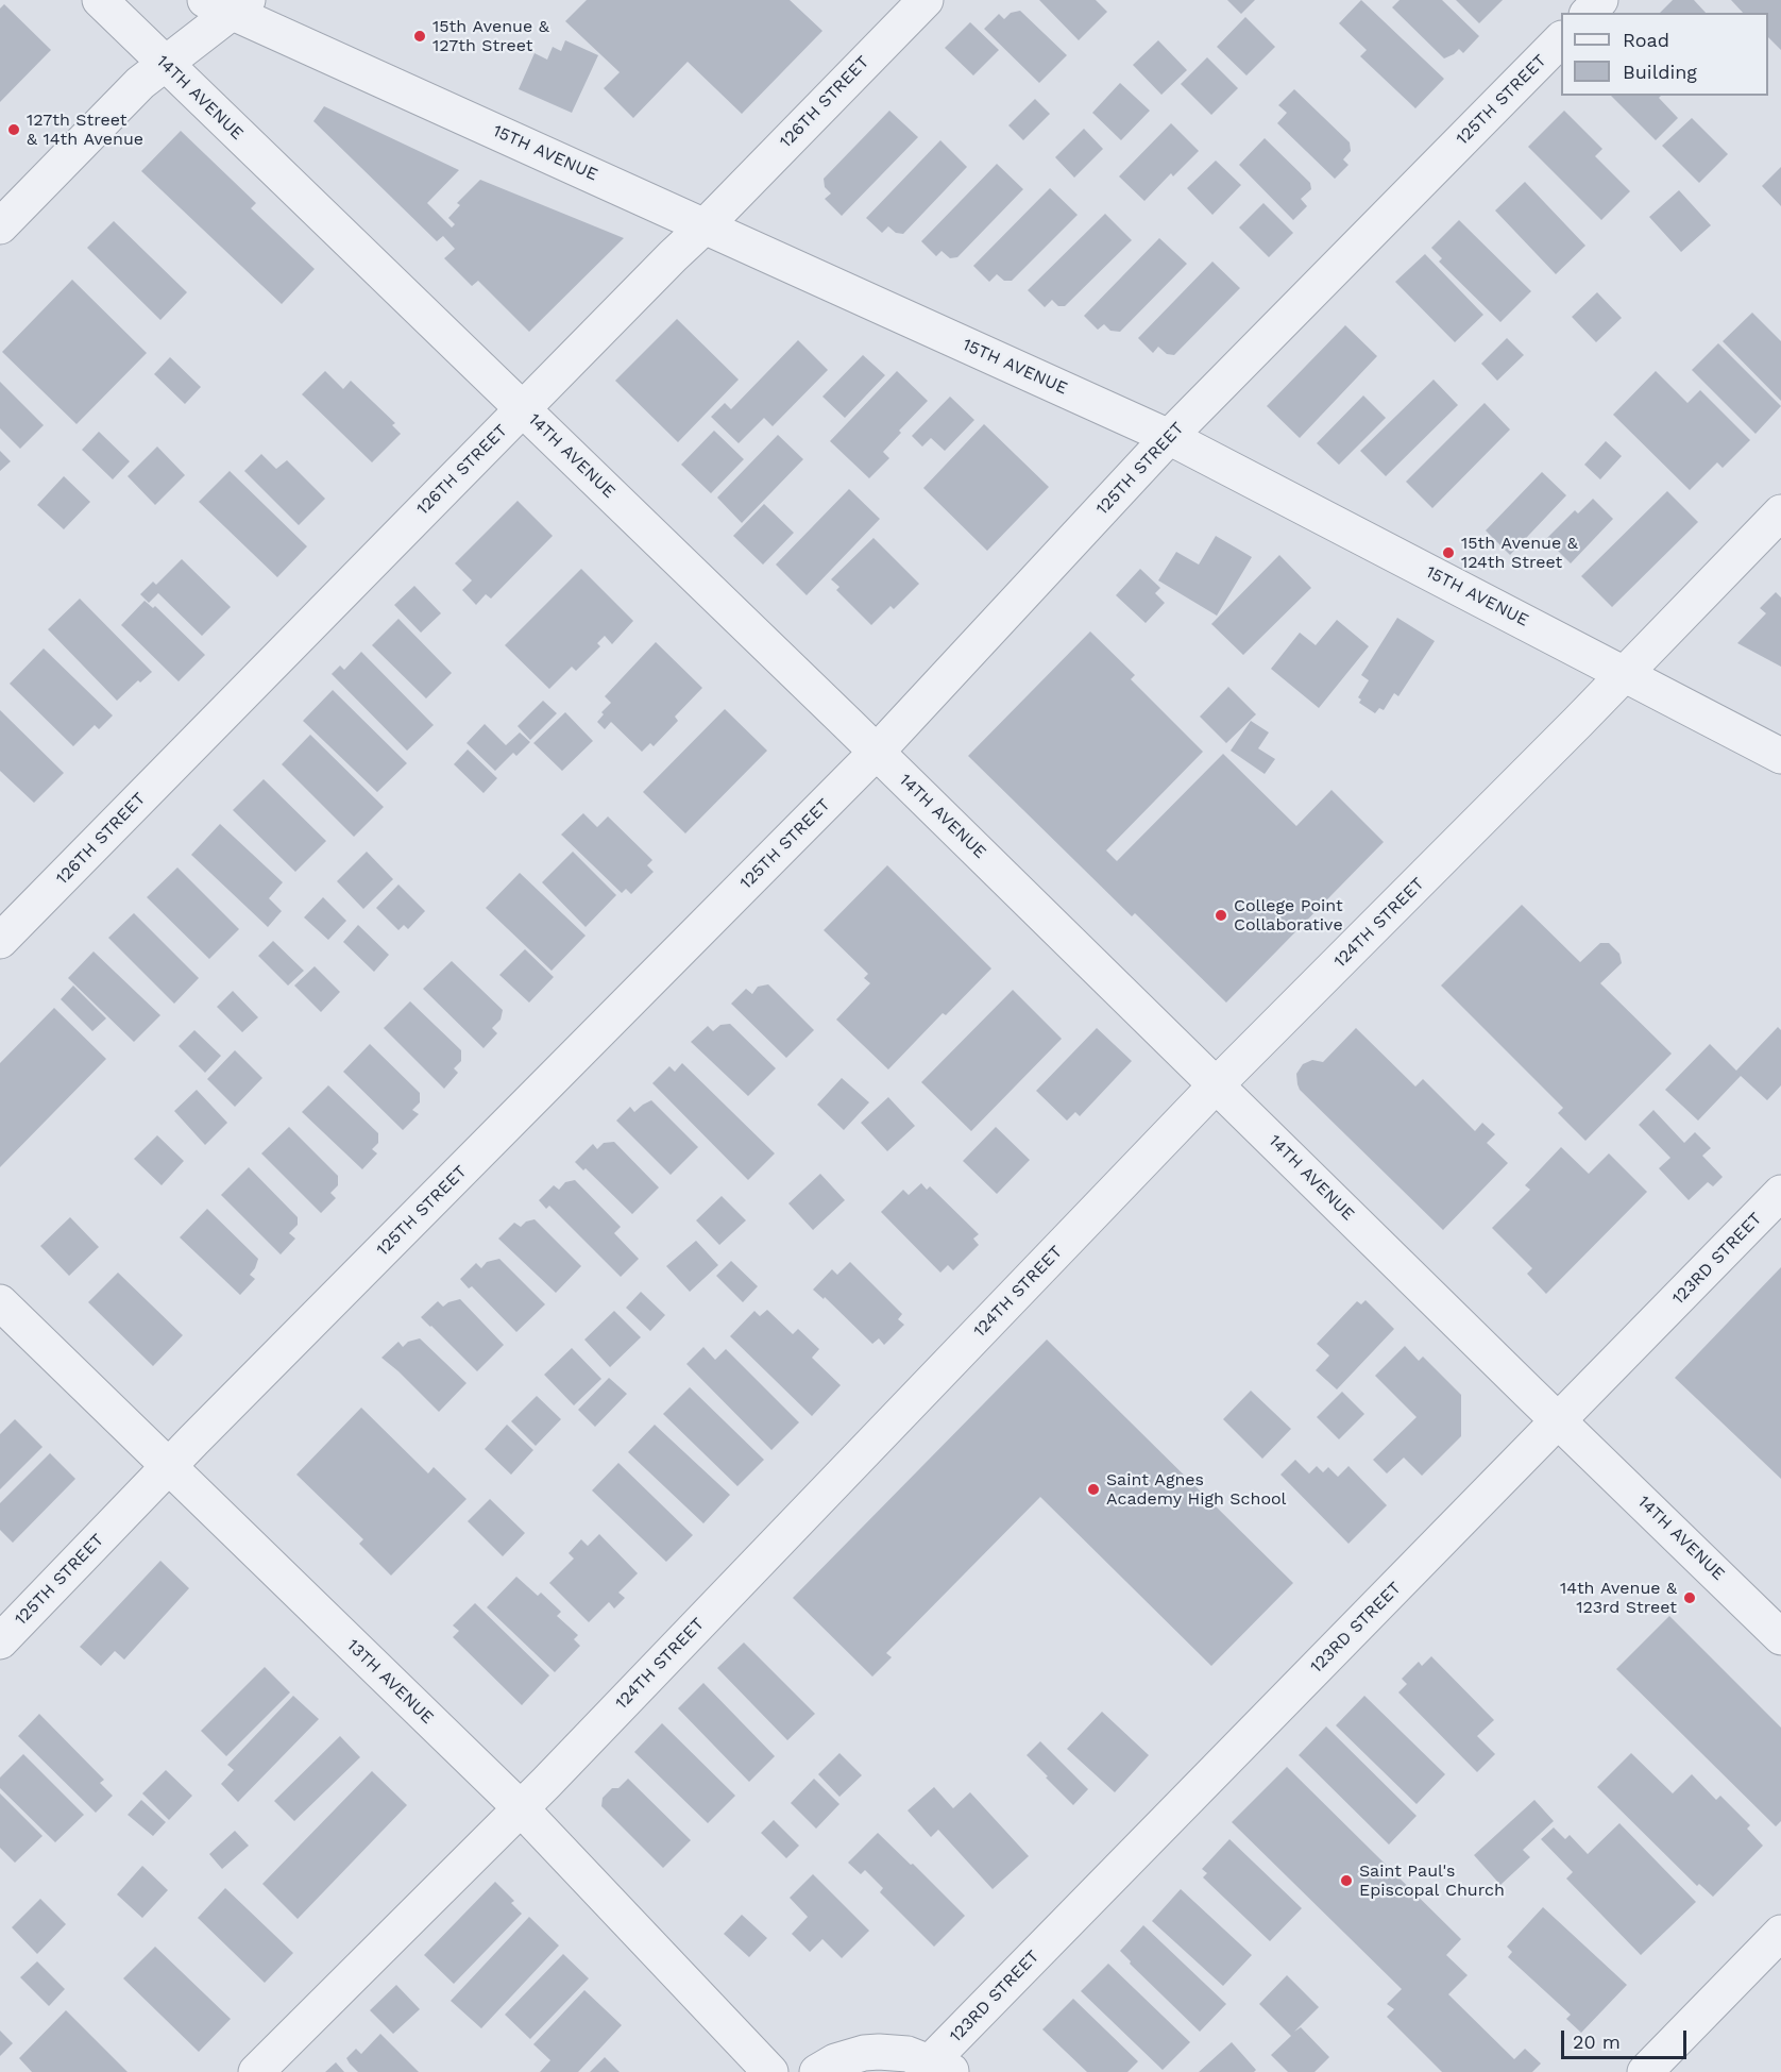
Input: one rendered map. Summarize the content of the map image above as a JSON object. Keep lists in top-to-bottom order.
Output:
{
  "streets": {
    "street": [
      "14TH AVENUE",
      "125TH STREET",
      "126TH STREET",
      "15TH AVENUE",
      "124TH STREET",
      "123RD STREET",
      "13TH AVENUE"
    ]
  },
  "crossings": [
    ["14TH AVENUE", "125TH STREET"],
    ["14TH AVENUE", "126TH STREET"],
    ["14TH AVENUE", "124TH STREET"],
    ["14TH AVENUE", "123RD STREET"],
    ["125TH STREET", "15TH AVENUE"],
    ["125TH STREET", "13TH AVENUE"],
    ["126TH STREET", "15TH AVENUE"],
    ["15TH AVENUE", "124TH STREET"],
    ["124TH STREET", "13TH AVENUE"]
  ],
  "places": [
    "15th Avenue & 127th Street",
    "127th Street & 14th Avenue",
    "15th Avenue & 124th Street",
    "College Point Collaborative",
    "Saint Agnes Academy High School",
    "14th Avenue & 123rd Street",
    "Saint Paul's Episcopal Church"
  ],
  "legend": ["Road", "Building"],
  "scale_bar": "20 m"
}
